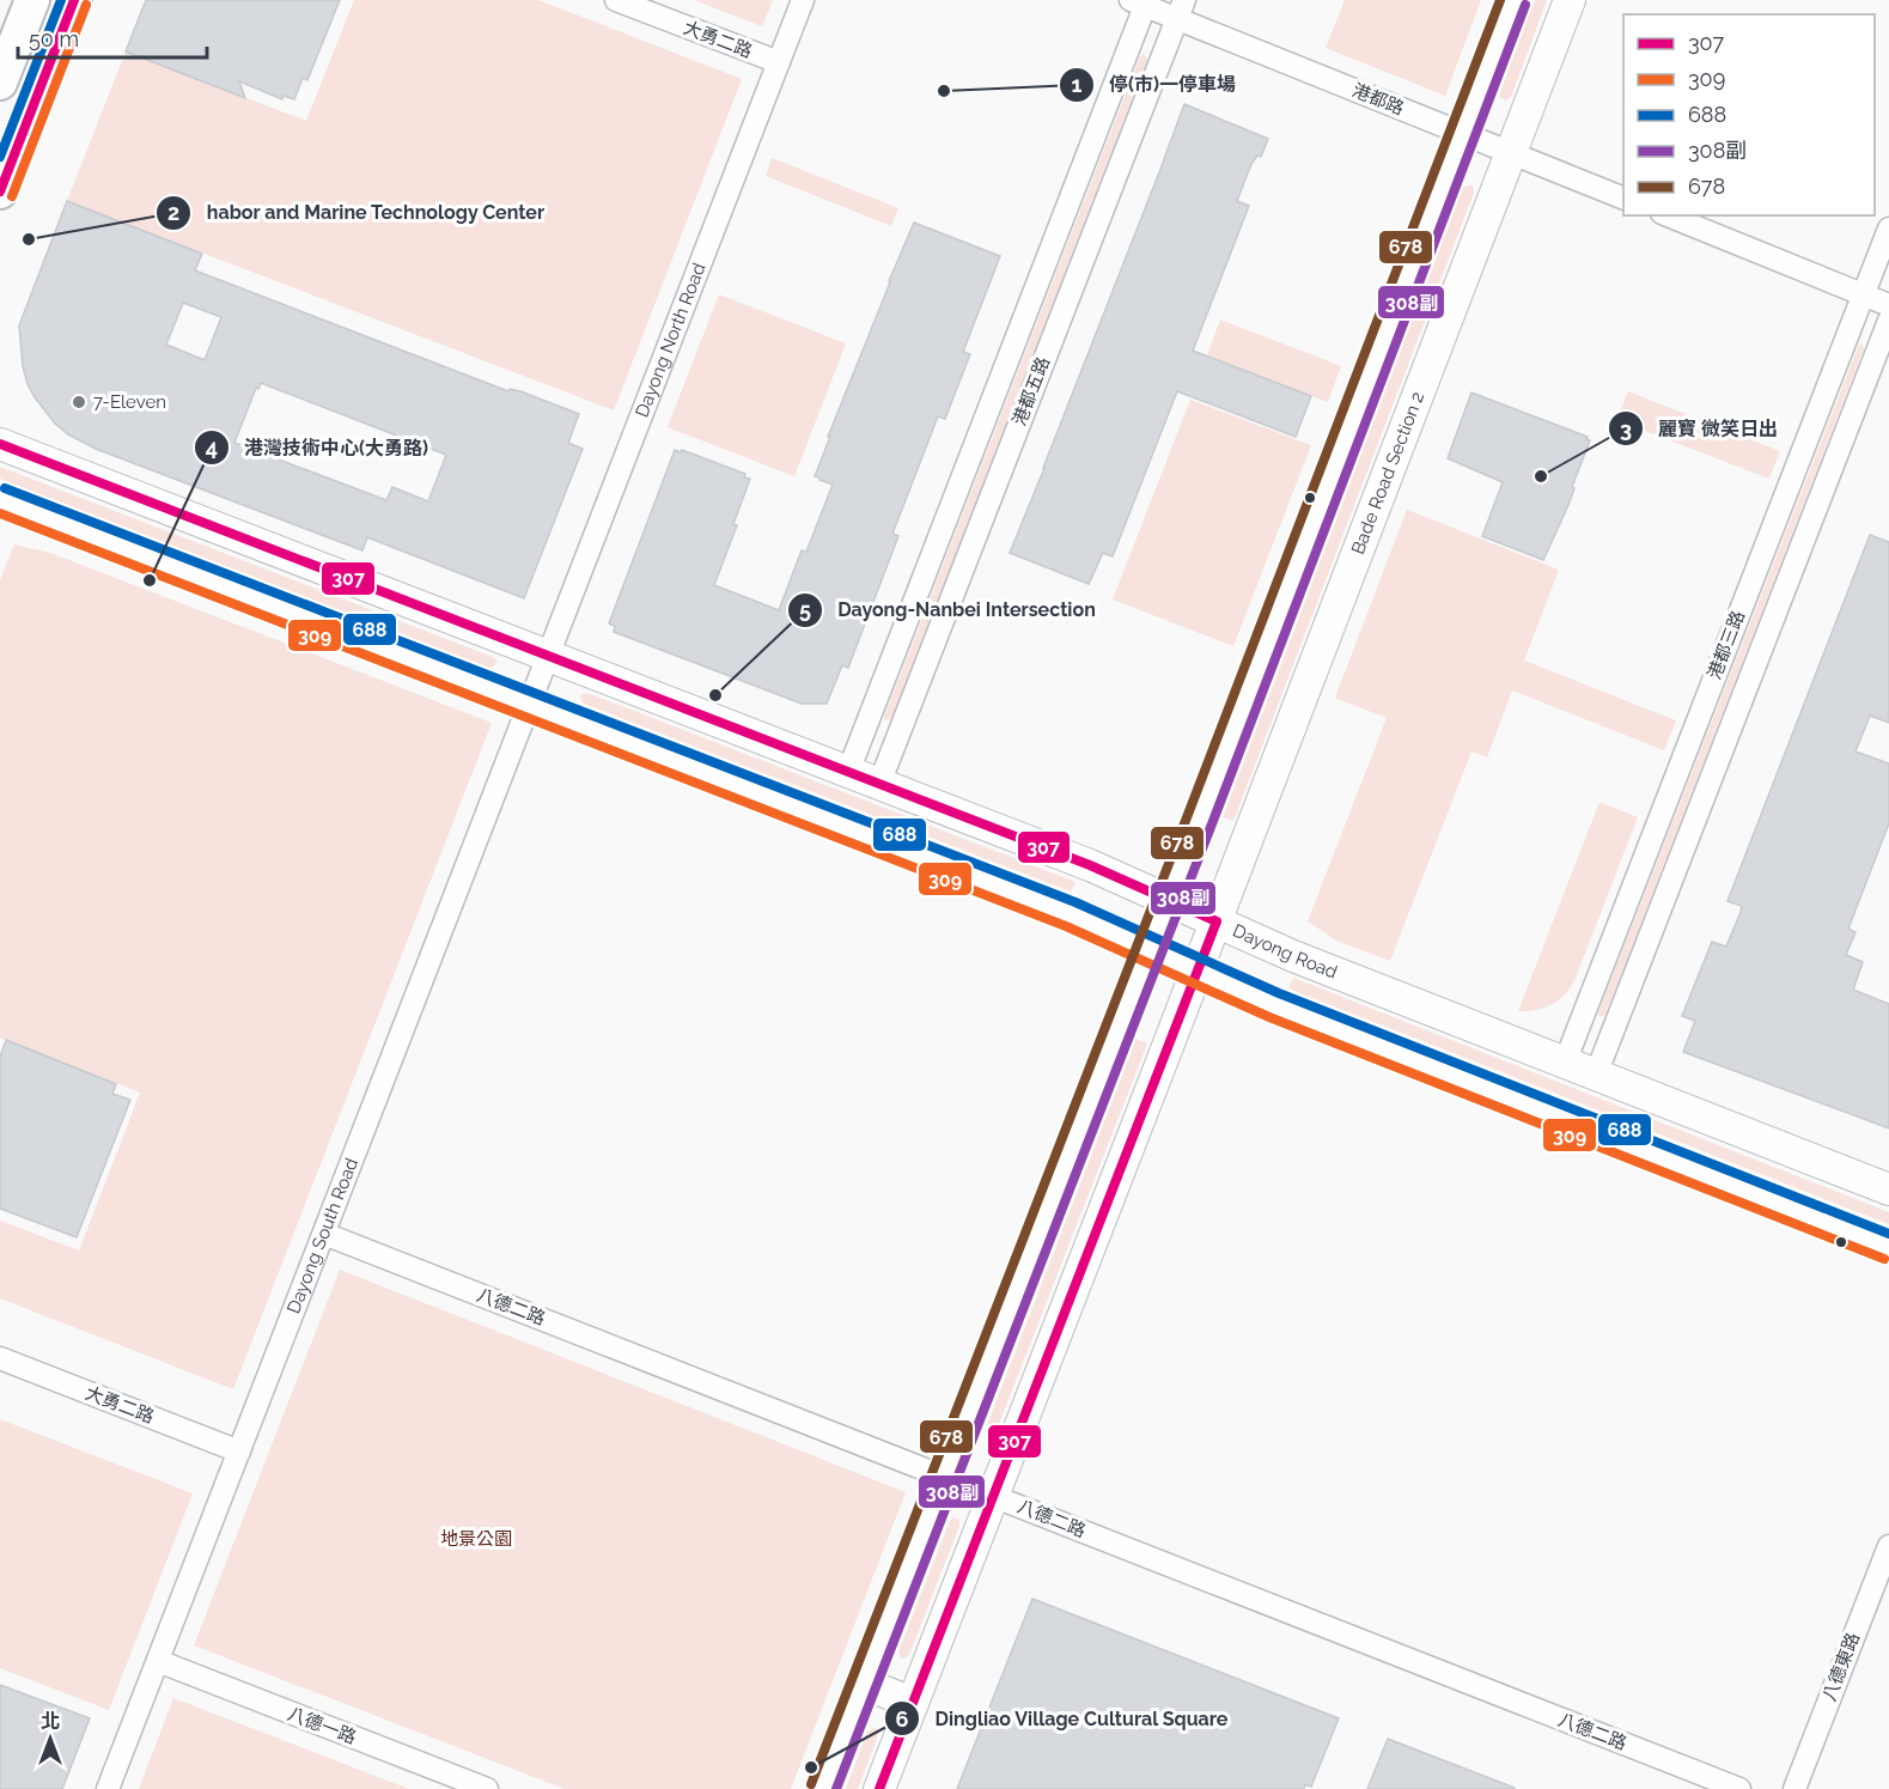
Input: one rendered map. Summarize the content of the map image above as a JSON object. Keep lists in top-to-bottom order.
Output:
{
  "streets": {
    "street": [
      "大勇二路",
      "港都路",
      "Dayong North Road",
      "港都五路",
      "Bade Road Section 2",
      "港都三路",
      "Dayong Road",
      "Dayong South Road",
      "八德二路",
      "八德東路",
      "八德一路"
    ]
  },
  "crossings": [
    ["大勇二路", "Dayong North Road"],
    ["大勇二路", "Dayong South Road"],
    ["港都路", "港都五路"],
    ["港都路", "Bade Road Section 2"],
    ["Dayong North Road", "Dayong Road"],
    ["Dayong North Road", "Dayong South Road"],
    ["港都五路", "Dayong Road"],
    ["Bade Road Section 2", "Dayong Road"],
    ["Bade Road Section 2", "八德二路"],
    ["港都三路", "Dayong Road"],
    ["Dayong Road", "Dayong South Road"],
    ["Dayong South Road", "八德二路"],
    ["Dayong South Road", "八德一路"]
  ],
  "parks": ["地景公園"],
  "places": [
    "停(市)一停車場",
    "habor and Marine Technology Center",
    "7-Eleven",
    "麗寶 微笑日出",
    "港灣技術中心(大勇路)",
    "Dayong-Nanbei Intersection",
    "Dingliao Village Cultural Square"
  ],
  "lines": [
    "transit line 307",
    "transit line 688",
    "transit line 678",
    "transit line 309",
    "transit line 308副"
  ],
  "legend": [
    "307",
    "309",
    "688",
    "308副",
    "678"
  ],
  "scale_bar": "50 m",
  "north": "top"
}
